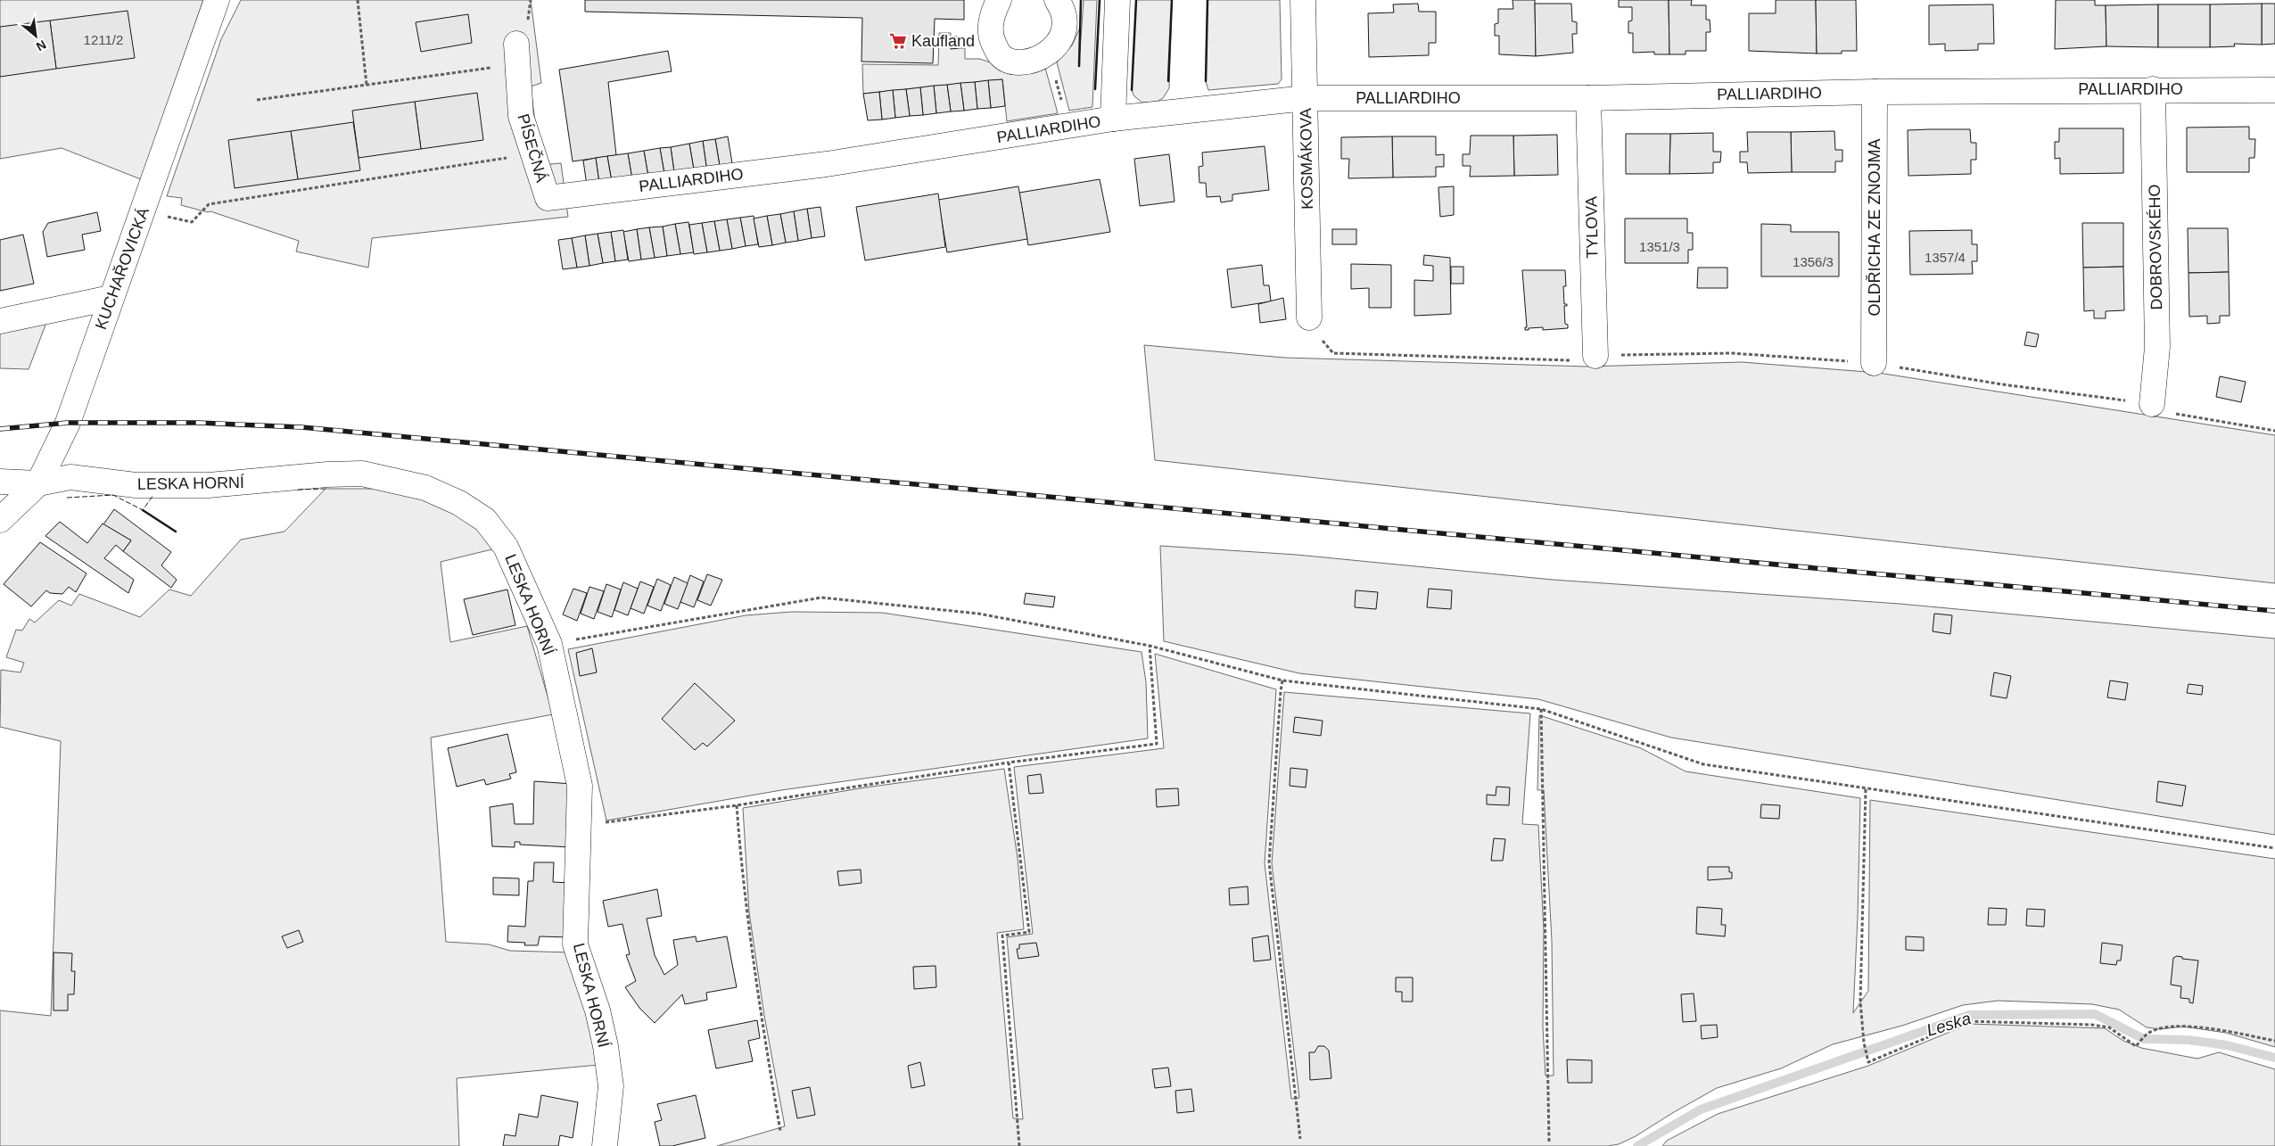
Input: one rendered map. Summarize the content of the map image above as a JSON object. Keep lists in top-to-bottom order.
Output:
{
  "streets": {
    "street": [
      "PALLIARDIHO",
      "PÍSEČNÁ",
      "KOSMÁKOVA",
      "TYLOVA",
      "OLDŘICHA ZE ZNOJMA",
      "DOBROVSKÉHO",
      "KUCHAŘOVICKÁ",
      "LESKA HORNÍ"
    ]
  },
  "crossings": [
    ["PALLIARDIHO", "PÍSEČNÁ"],
    ["PALLIARDIHO", "KOSMÁKOVA"],
    ["PALLIARDIHO", "TYLOVA"],
    ["PALLIARDIHO", "OLDŘICHA ZE ZNOJMA"],
    ["PALLIARDIHO", "DOBROVSKÉHO"],
    ["KUCHAŘOVICKÁ", "LESKA HORNÍ"]
  ],
  "water": ["Leska"],
  "places": {
    "supermarket": ["Kaufland"]
  },
  "house_numbers": [
    "1211/2",
    "1351/3",
    "1357/4",
    "1356/3"
  ],
  "north": "bottom right"
}
